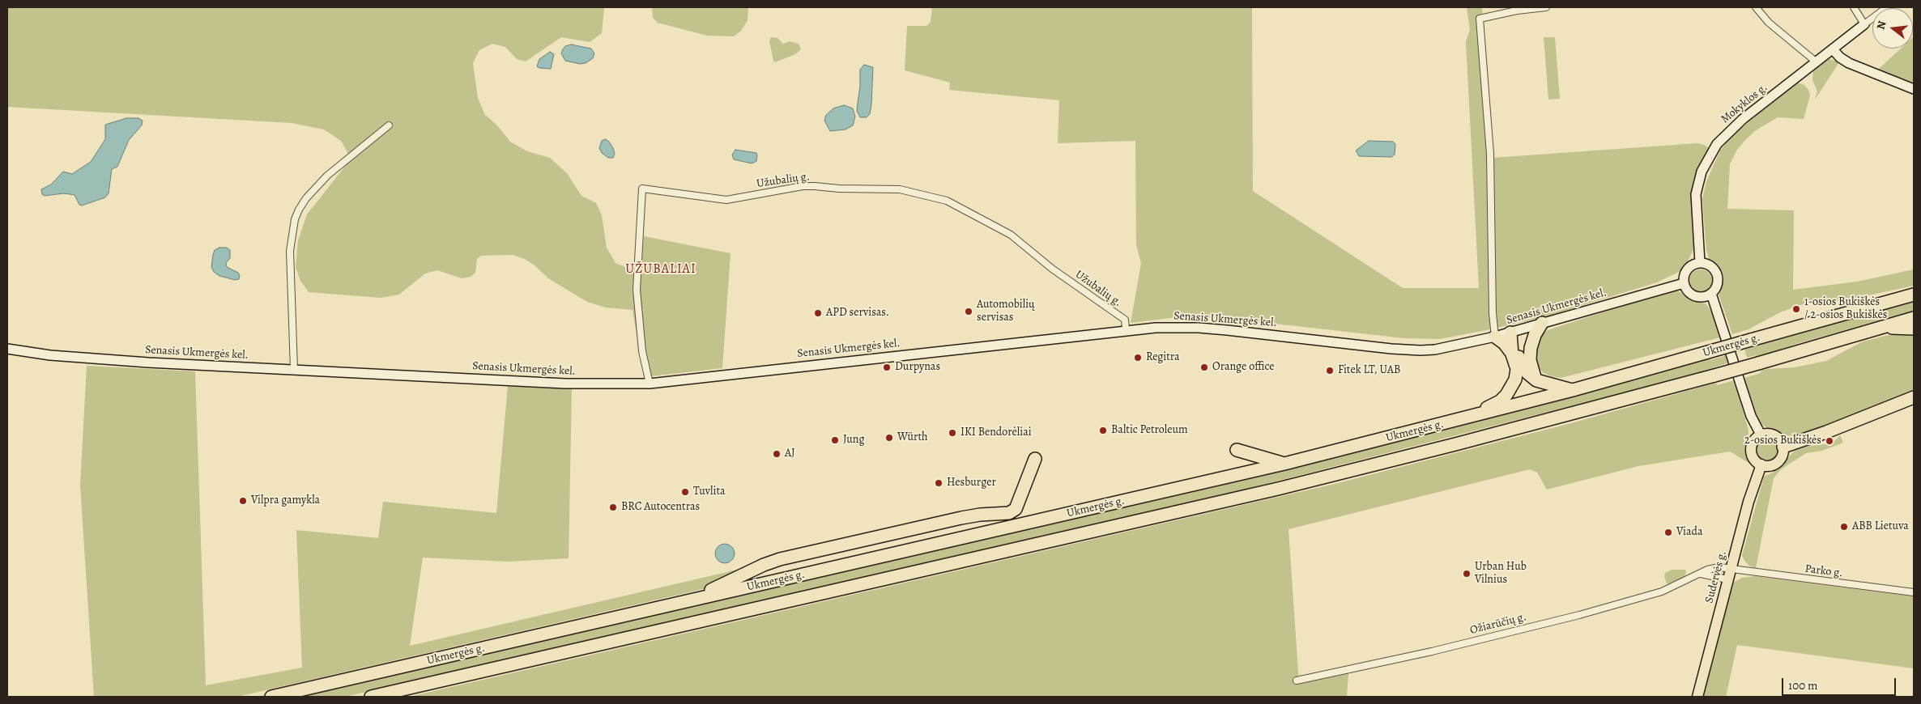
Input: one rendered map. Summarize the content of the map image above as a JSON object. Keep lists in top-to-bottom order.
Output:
{
  "streets": {
    "highway": ["Ukmergės g."],
    "main road": ["Mokyklos g.", "Senasis Ukmergės kel.", "Sudervės g."],
    "street": ["Užubalių g.", "Parko g.", "Ožiarūčių g."]
  },
  "crossings": [
    ["Mokyklos g.", "Senasis Ukmergės kel."],
    ["Užubalių g.", "Senasis Ukmergės kel."],
    ["Parko g.", "Sudervės g."],
    ["Parko g.", "Ožiarūčių g."],
    ["Sudervės g.", "Ožiarūčių g."]
  ],
  "districts": ["UŽUBALIAI"],
  "places": [
    "1-osios Bukiškės / 2-osios Bukiškės",
    "Automobilių servisas",
    "APD servisas.",
    "Regitra",
    "Durpynas",
    "Orange office",
    "Fitek LT, UAB",
    "Baltic Petroleum",
    "IKI Bendorėliai",
    "Würth",
    "Jung",
    "2-osios Bukiškės",
    "AJ",
    "Hesburger",
    "Tuvlita",
    "Vilpra gamykla",
    "BRC Autocentras",
    "ABB Lietuva",
    "Viada",
    "Urban Hub Vilnius"
  ],
  "scale_bar": "100 m",
  "north": "left"
}
